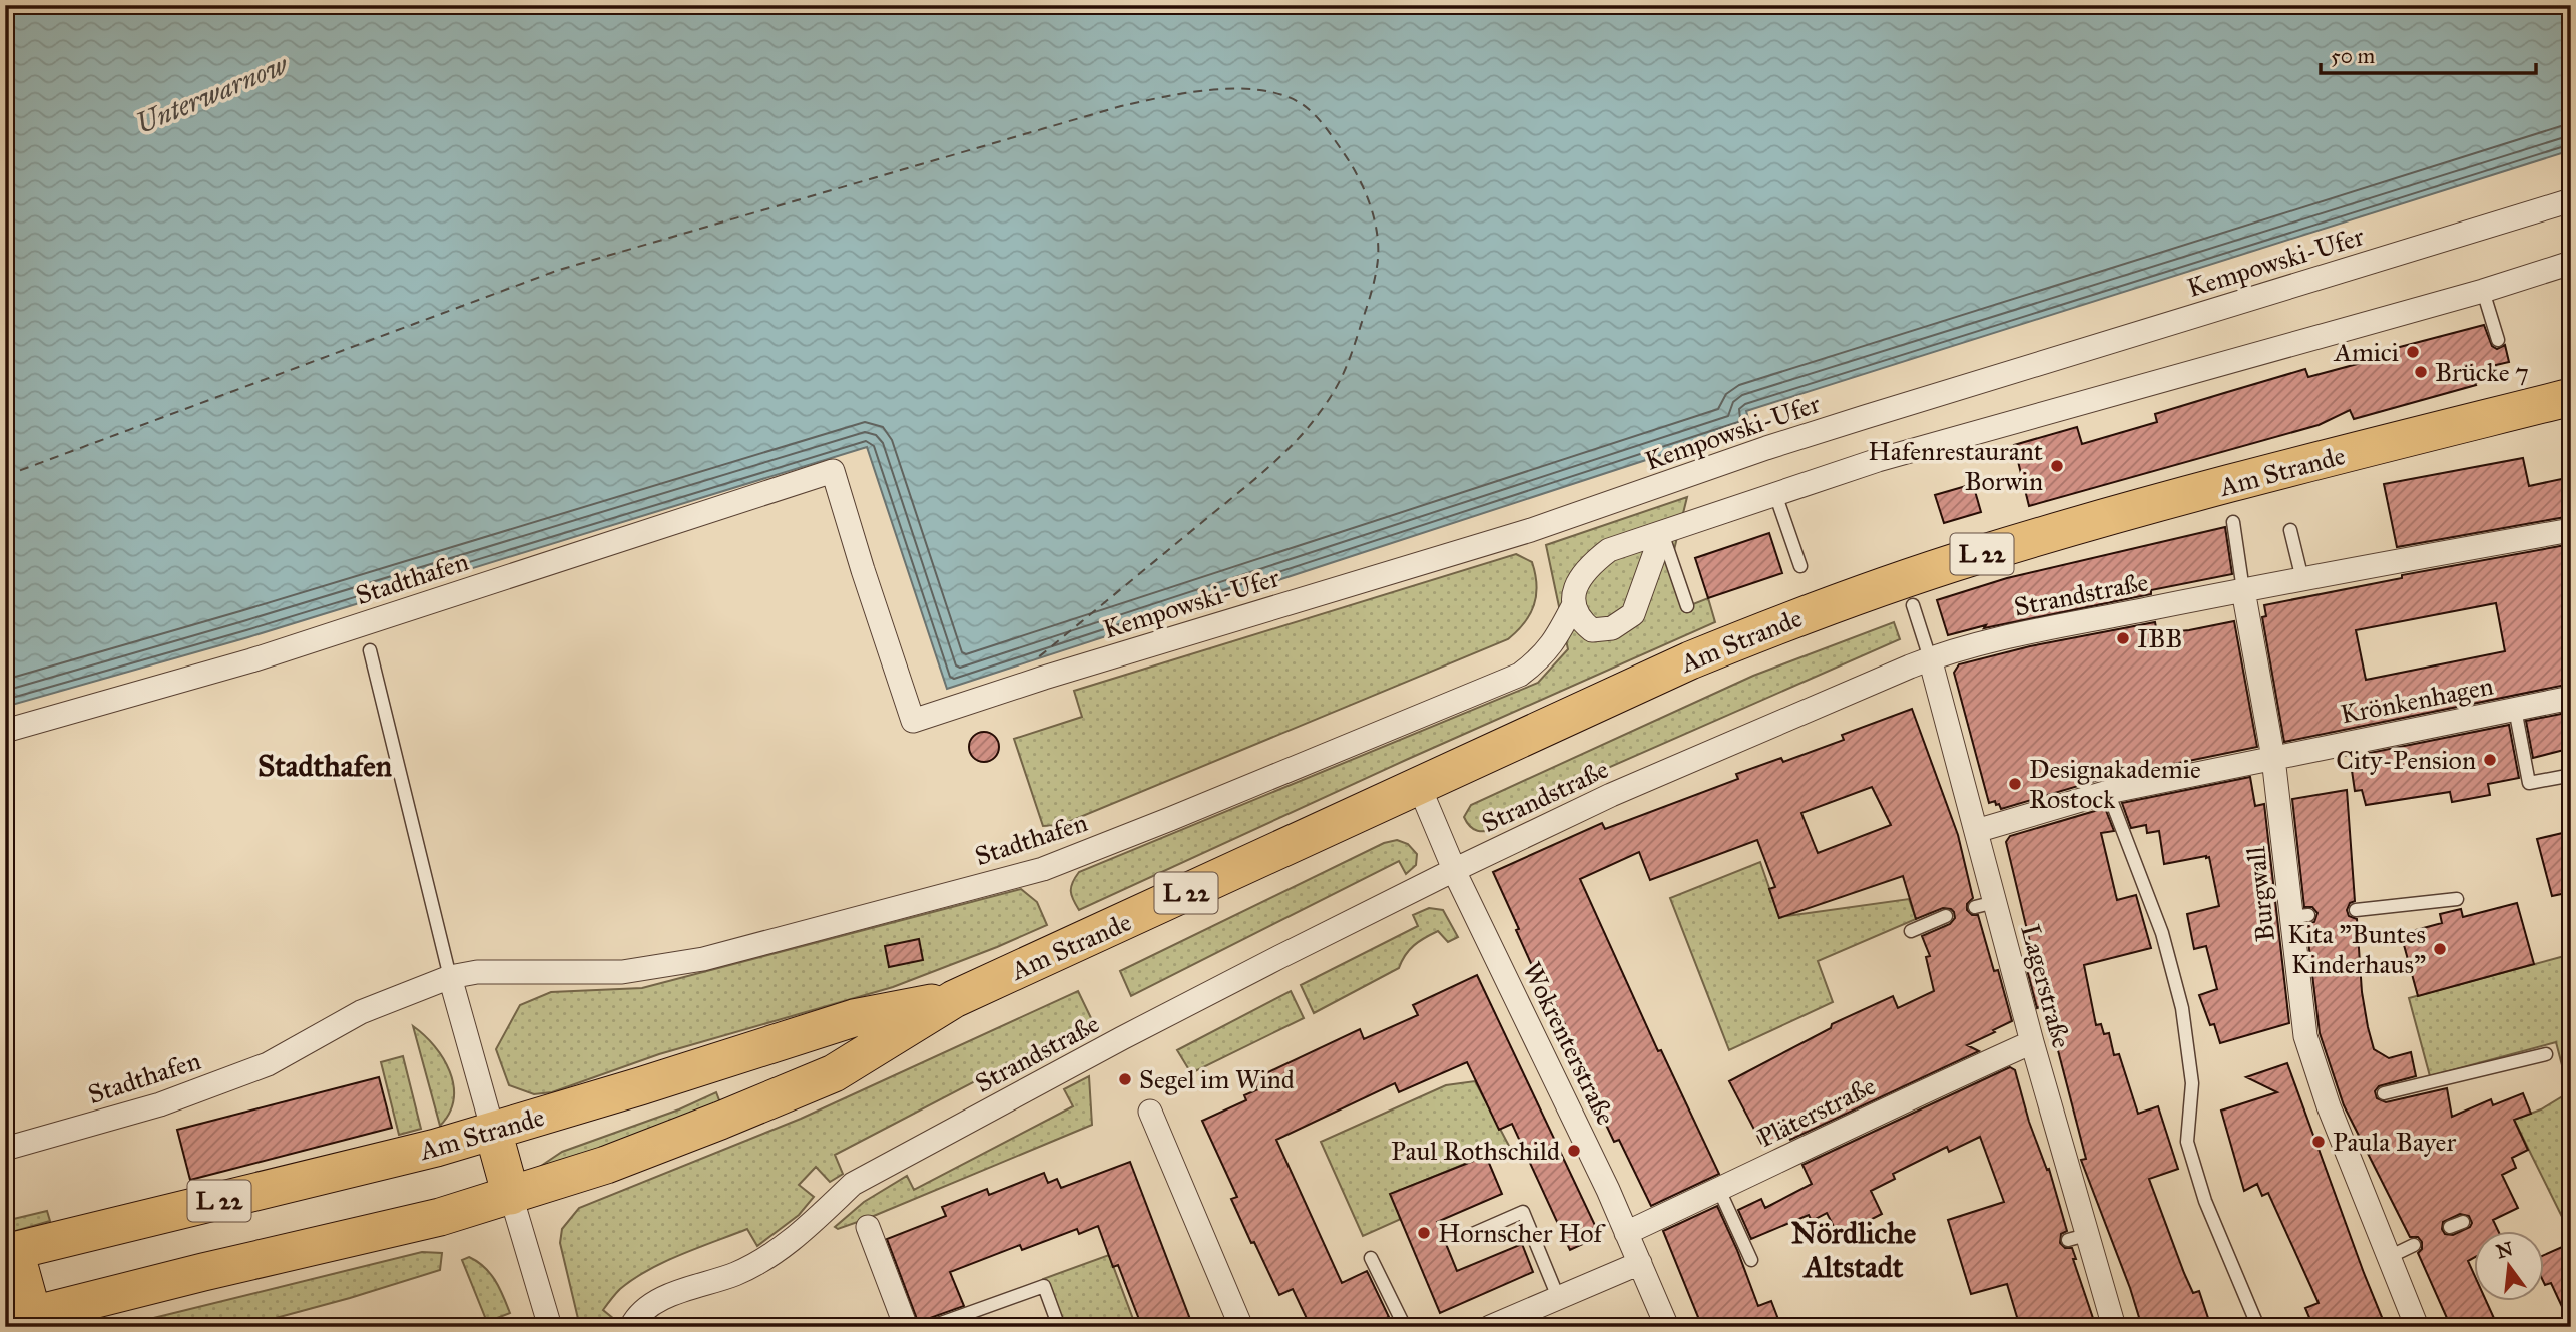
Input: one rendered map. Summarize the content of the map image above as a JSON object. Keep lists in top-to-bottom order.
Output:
{
  "streets": {
    "main road": ["Am Strande", "L 22"],
    "street": [
      "Kempowski-Ufer",
      "Stadthafen",
      "Strandstraße",
      "Krönkenhagen",
      "Burgwall",
      "Lagerstraße",
      "Wokrenterstraße",
      "Pläterstraße"
    ]
  },
  "crossings": [
    ["Kempowski-Ufer", "Stadthafen"],
    ["Am Strande", "Wokrenterstraße"],
    ["Strandstraße", "Burgwall"],
    ["Strandstraße", "Lagerstraße"],
    ["Strandstraße", "Wokrenterstraße"],
    ["Krönkenhagen", "Burgwall"],
    ["Krönkenhagen", "Lagerstraße"],
    ["Lagerstraße", "Pläterstraße"],
    ["Wokrenterstraße", "Pläterstraße"]
  ],
  "districts": ["Stadthafen", "Nördliche Altstadt"],
  "water": ["Unterwarnow"],
  "places": [
    "Amici",
    "Brücke 7",
    "Hafenrestaurant Borwin",
    "IBB",
    "City-Pension",
    "Designakademie Rostock",
    "Kita \"Buntes Kinderhaus\"",
    "Segel im Wind",
    "Paula Bayer",
    "Paul Rothschild",
    "Hornscher Hof"
  ],
  "scale_bar": "50 m",
  "north": "top"
}
